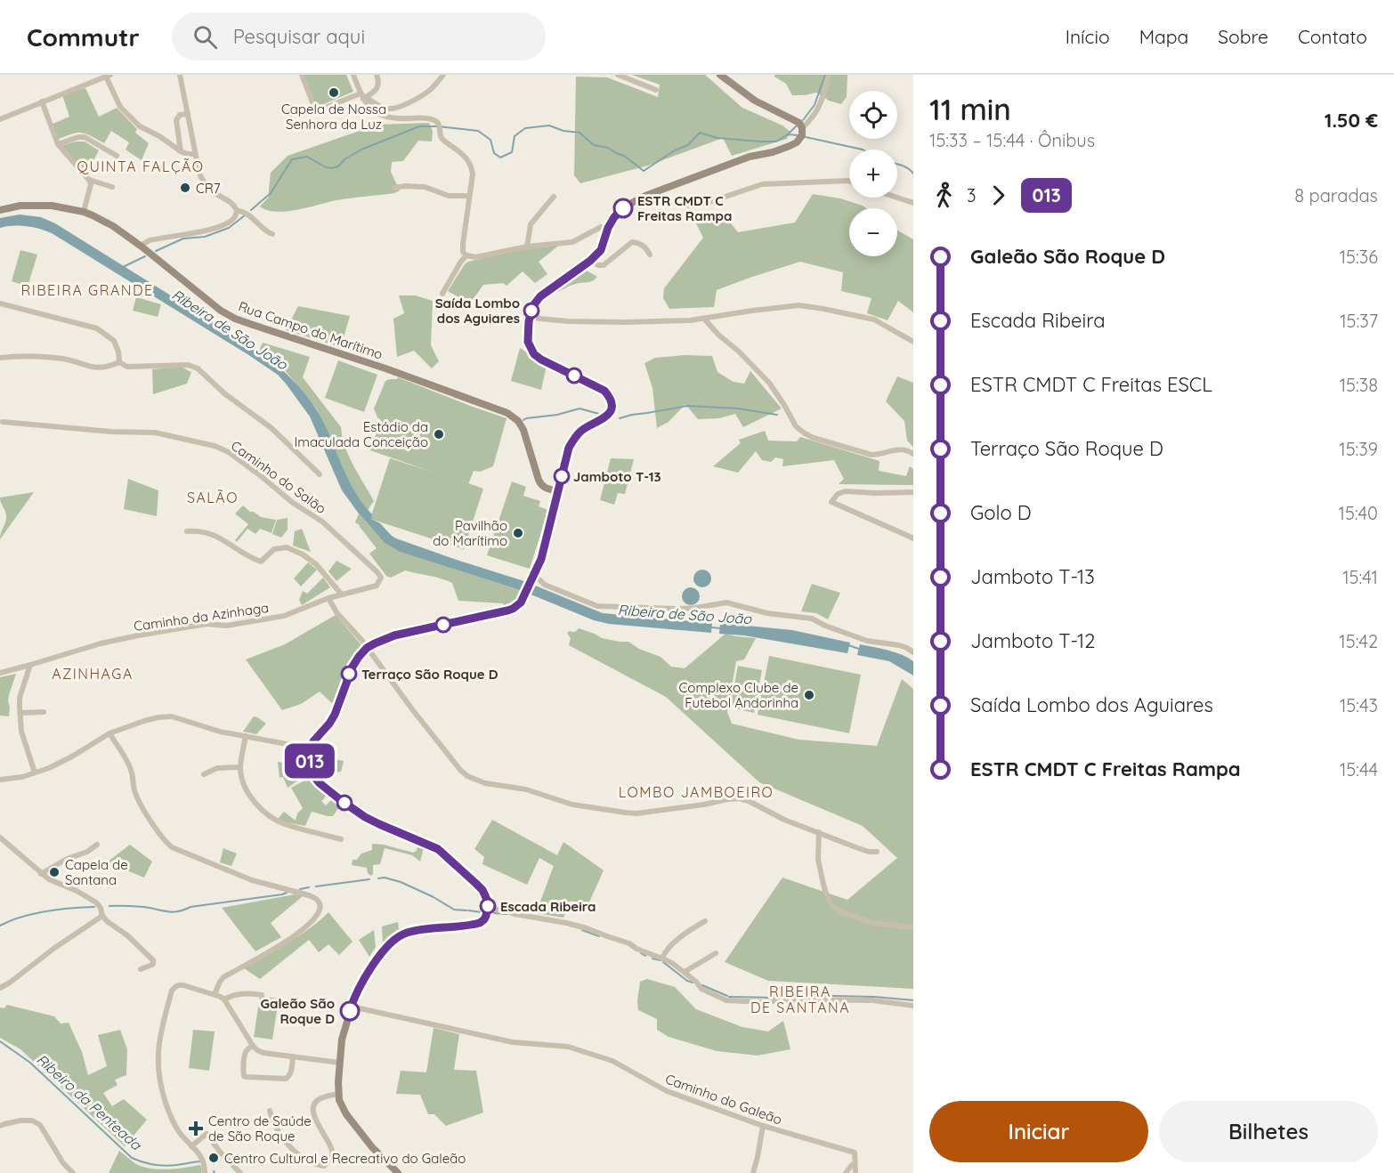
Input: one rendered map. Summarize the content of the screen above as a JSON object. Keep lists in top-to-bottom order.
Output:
{
  "streets": {
    "main road": ["Rua Campo do Marítimo"],
    "street": ["Caminho do Salão", "Caminho da Azinhaga", "Caminho do Galeão"]
  },
  "crossings": [
    ["Caminho do Salão", "Caminho da Azinhaga"]
  ],
  "districts": [
    "QUINTA FALÇÃO",
    "RIBEIRA GRANDE",
    "SALÃO",
    "AZINHAGA",
    "LOMBO JAMBOEIRO",
    "RIBEIRA DE SANTANA"
  ],
  "water": ["Ribeira de São João", "Ribeiro da Penteada"],
  "places": {
    "other": [
      "Capela de Nossa Senhora da Luz",
      "CR7",
      "ESTR CMDT C Freitas Rampa",
      "Saída Lombo dos Aguiares",
      "Estádio da Imaculada Conceição",
      "Jamboto T-13",
      "Pavilhão do Marítimo",
      "Terraço São Roque D",
      "Complexo Clube de Futebol Andorinha",
      "Capela de Santana",
      "Escada Ribeira",
      "Galeão São Roque D",
      "Centro Cultural e Recreativo do Galeão"
    ],
    "health": ["Centro de Saúde de São Roque"]
  },
  "lines": ["bus line 013"],
  "page": {
    "header": "Commutr",
    "search": "Pesquisar aqui",
    "nav": [
      "Início",
      "Mapa",
      "Sobre",
      "Contato"
    ],
    "on_map": "013",
    "heading": ["11 min", "15:33 – 15:44 · Ônibus", "1.50 €"],
    "map_buttons": ["+", "−"],
    "legs": ["3", "013", "8 paradas"],
    "list": [
      {
        "name": "Galeão São Roque D",
        "value": "15:36"
      },
      {
        "name": "Escada Ribeira",
        "value": "15:37"
      },
      {
        "name": "ESTR CMDT C Freitas ESCL",
        "value": "15:38"
      },
      {
        "name": "Terraço São Roque D",
        "value": "15:39"
      },
      {
        "name": "Golo D",
        "value": "15:40"
      },
      {
        "name": "Jamboto T-13",
        "value": "15:41"
      },
      {
        "name": "Jamboto T-12",
        "value": "15:42"
      },
      {
        "name": "Saída Lombo dos Aguiares",
        "value": "15:43"
      },
      {
        "name": "ESTR CMDT C Freitas Rampa",
        "value": "15:44"
      }
    ],
    "buttons": ["Iniciar", "Bilhetes"]
  }
}
